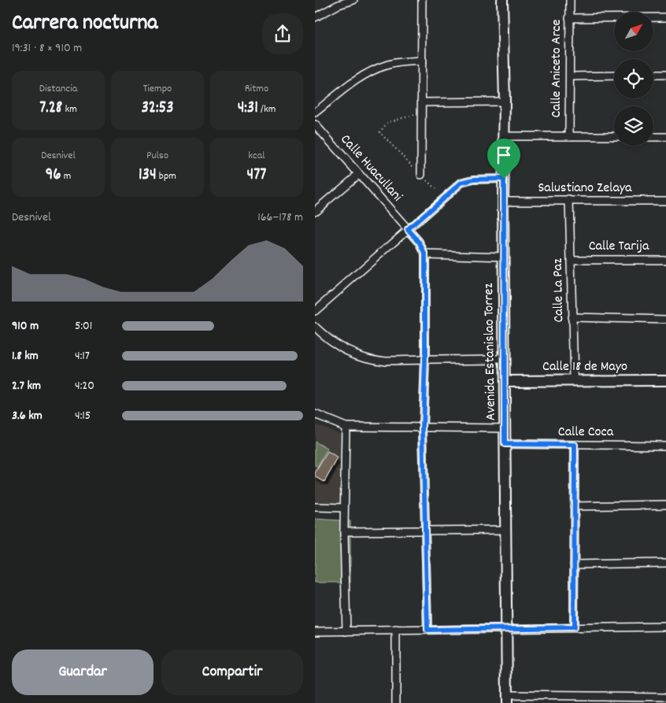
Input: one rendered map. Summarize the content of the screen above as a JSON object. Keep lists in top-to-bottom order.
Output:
{
  "streets": {
    "street": [
      "Calle Aniceto Arce",
      "Calle Huacullani",
      "Salustiano Zelaya",
      "Calle Tarija",
      "Calle La Paz",
      "Avenida Estanislao Torrez",
      "Calle 18 de Mayo",
      "Calle Coca"
    ]
  },
  "crossings": [
    ["Salustiano Zelaya", "Calle La Paz"],
    ["Salustiano Zelaya", "Avenida Estanislao Torrez"],
    ["Calle Tarija", "Calle La Paz"],
    ["Calle La Paz", "Calle 18 de Mayo"],
    ["Avenida Estanislao Torrez", "Calle 18 de Mayo"],
    ["Avenida Estanislao Torrez", "Calle Coca"]
  ],
  "north": "top right",
  "page": {
    "heading": ["Carrera nocturna", "19:31 · 8 × 910 m"],
    "stats": [
      ["Distancia", "7.28 km"],
      ["Tiempo", "32:53"],
      ["Ritmo", "4:31 /km"],
      ["Desnivel", "96 m"],
      ["Pulso", "134 bpm"],
      ["kcal", "477"]
    ],
    "chart": ["Desnivel", "166–178 m"],
    "list": [
      {
        "name": "910 m",
        "note": "5:01"
      },
      {
        "name": "1.8 km",
        "note": "4:17"
      },
      {
        "name": "2.7 km",
        "note": "4:20"
      },
      {
        "name": "3.6 km",
        "note": "4:15"
      }
    ],
    "buttons": ["Guardar", "Compartir"]
  }
}
